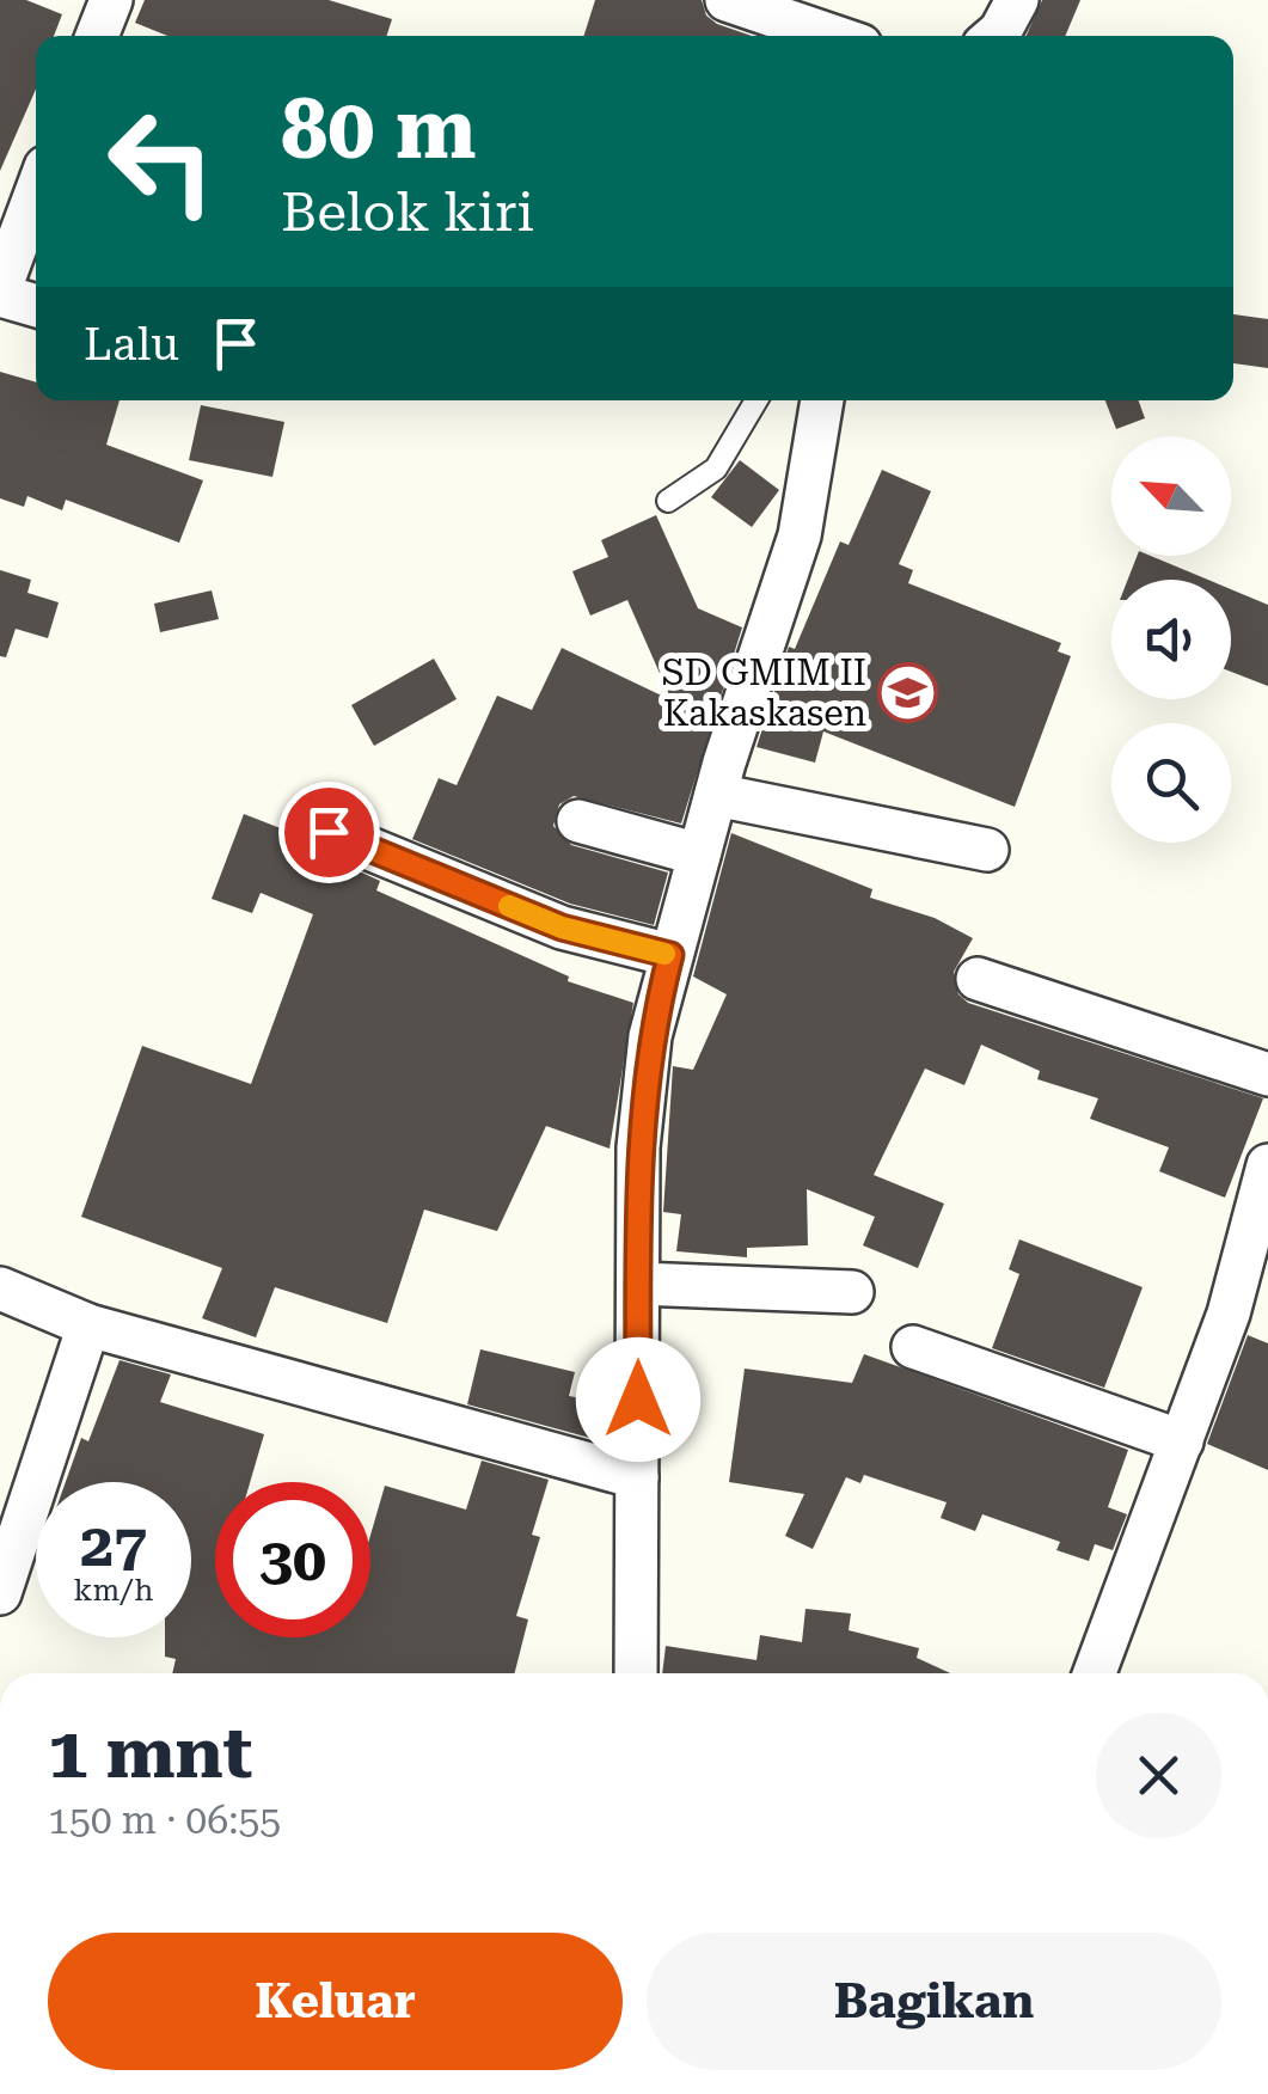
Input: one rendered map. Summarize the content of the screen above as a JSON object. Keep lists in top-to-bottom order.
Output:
{
  "places": {
    "school or university": ["SD GMIM II Kakaskasen"]
  },
  "north": "top left",
  "page": {
    "turn": ["80 m", "Belok kiri"],
    "then": "Lalu",
    "speed": "27 km/h",
    "limit": "30",
    "heading": ["1 mnt", "150 m · 06:55"],
    "buttons": ["Keluar", "Bagikan"]
  }
}
